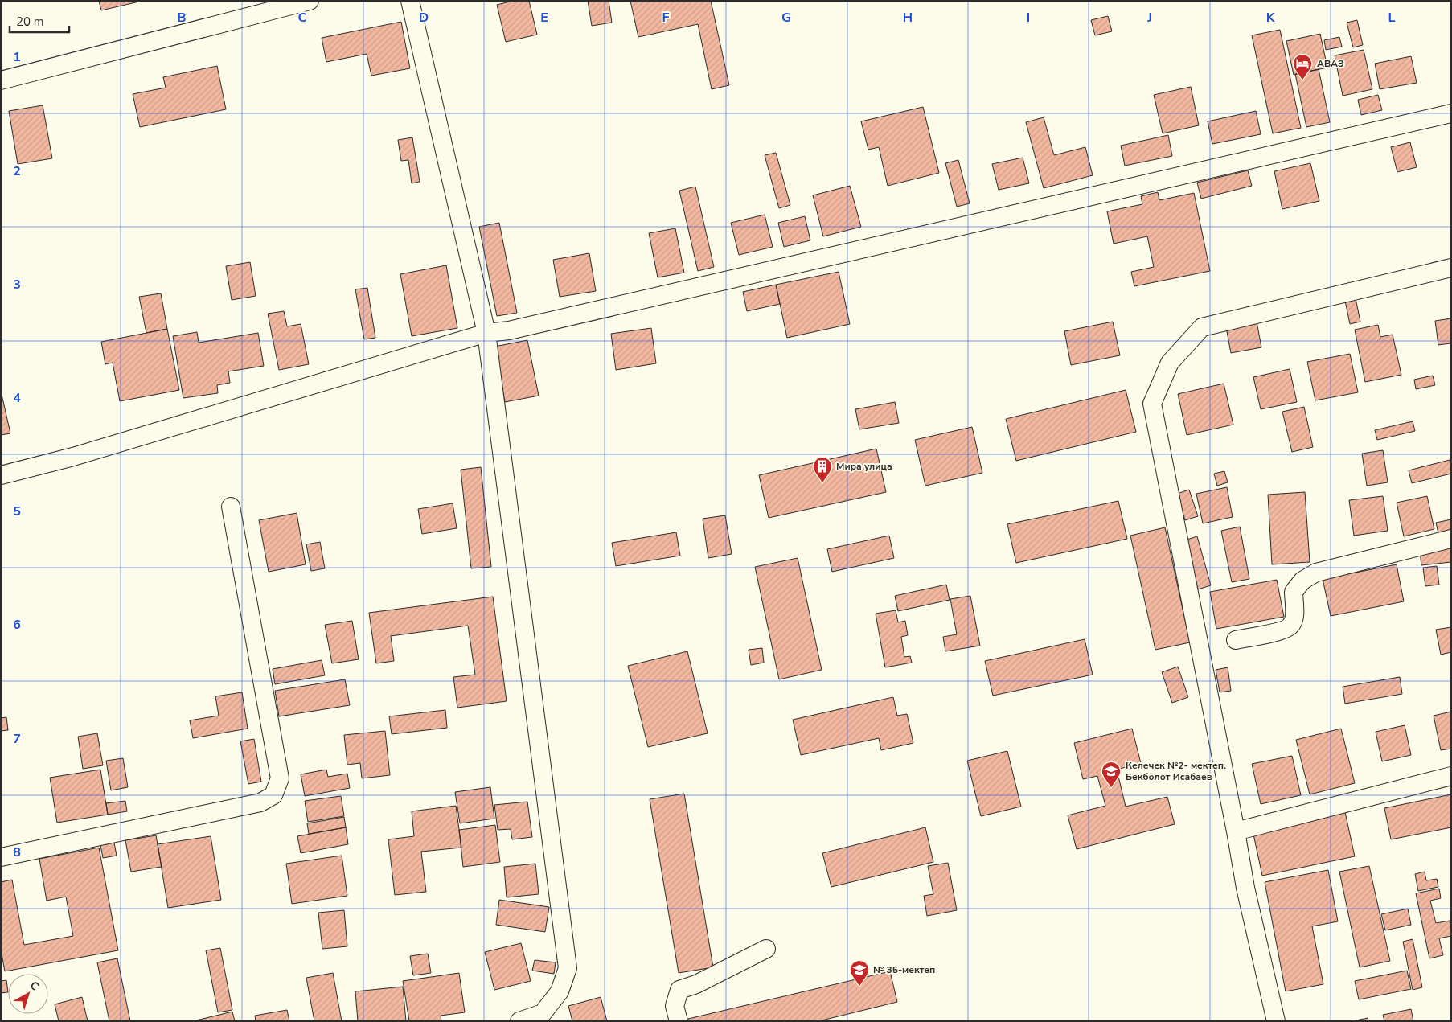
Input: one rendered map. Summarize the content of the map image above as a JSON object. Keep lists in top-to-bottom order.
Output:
{
  "places": {
    "hotel": ["АВАЗ"],
    "building": ["Мира улица"],
    "school or university": ["Келечек №2- мектеп. Бекболот Исабаев", "№ 35-мектеп"]
  },
  "scale_bar": "20 m",
  "north": "top right",
  "grid": {
    "columns": [
      "B",
      "C",
      "D",
      "E",
      "F",
      "G",
      "H",
      "I",
      "J",
      "K",
      "L"
    ],
    "rows": [
      "1",
      "2",
      "3",
      "4",
      "5",
      "6",
      "7",
      "8"
    ]
  }
}
